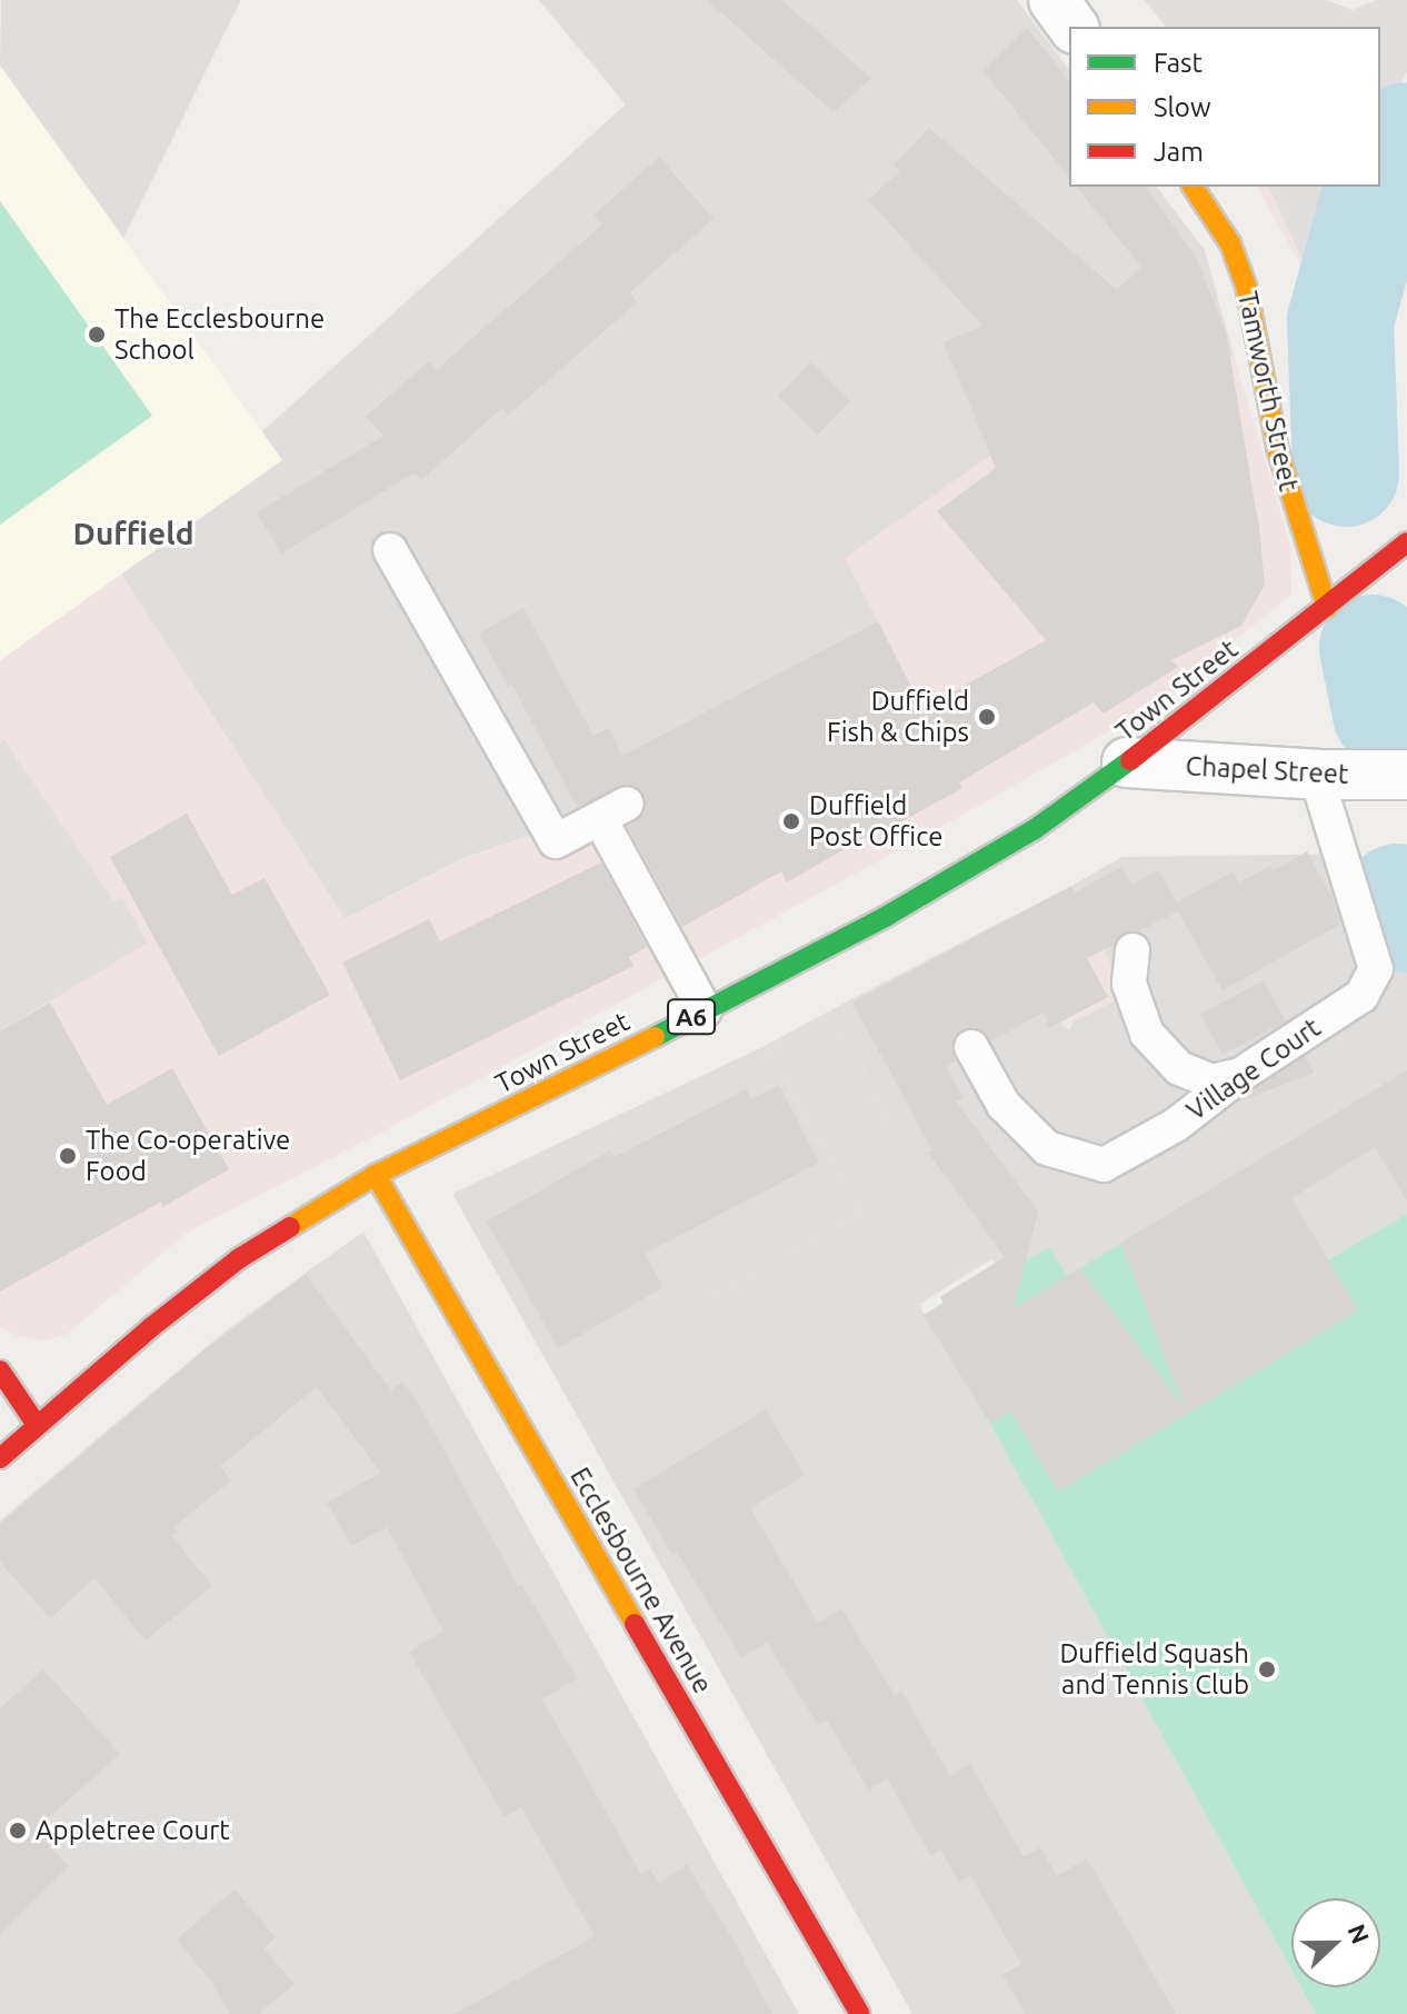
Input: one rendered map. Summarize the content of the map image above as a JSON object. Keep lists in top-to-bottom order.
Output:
{
  "streets": {
    "main road": [
      "Tamworth Street",
      "Town Street",
      "A6",
      "Ecclesbourne Avenue"
    ],
    "street": ["Chapel Street"],
    "lane": ["Village Court"]
  },
  "crossings": [
    ["Tamworth Street", "Town Street"],
    ["Tamworth Street", "A6"],
    ["Town Street", "Chapel Street"],
    ["Town Street", "A6"],
    ["Town Street", "Ecclesbourne Avenue"],
    ["Chapel Street", "Village Court"]
  ],
  "districts": ["Duffield"],
  "places": [
    "The Ecclesbourne School",
    "Duffield Fish & Chips",
    "Duffield Post Office",
    "The Co-operative Food",
    "Duffield Squash and Tennis Club",
    "Appletree Court"
  ],
  "legend": ["Fast", "Slow", "Jam"],
  "north": "right"
}
